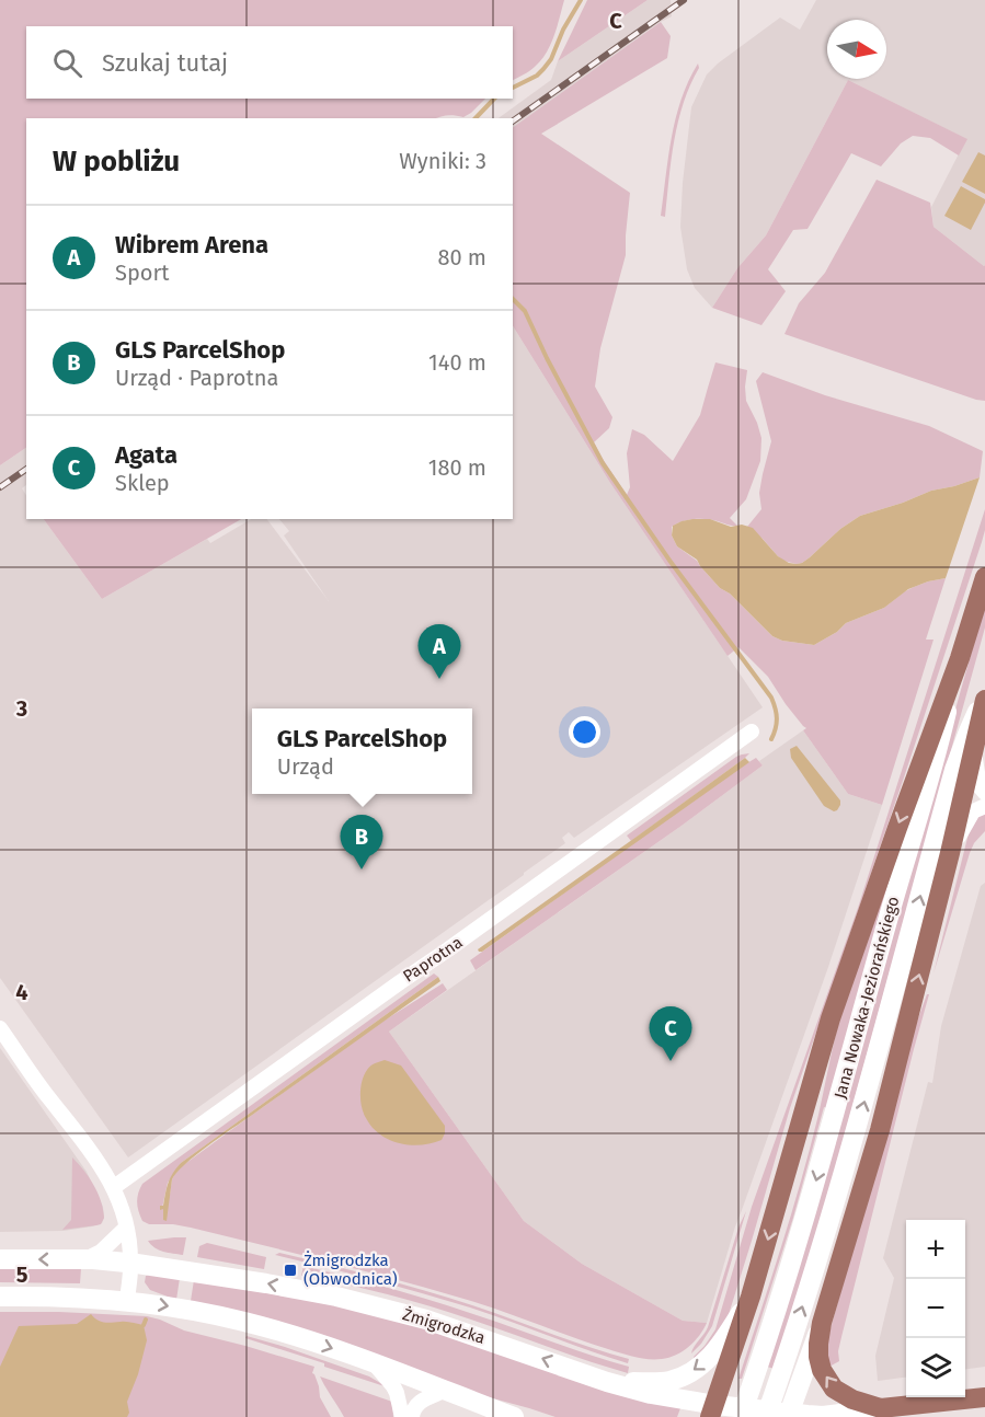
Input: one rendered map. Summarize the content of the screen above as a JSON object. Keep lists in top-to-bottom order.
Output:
{
  "streets": {
    "main road": ["Jana Nowaka-Jeziorańskiego", "Żmigrodzka"],
    "street": ["Paprotna"]
  },
  "crossings": [
    ["Jana Nowaka-Jeziorańskiego", "Żmigrodzka"]
  ],
  "places": {
    "transit": ["Żmigrodzka (Obwodnica)"]
  },
  "north": "right",
  "page": {
    "search": "Szukaj tutaj",
    "heading": ["W pobliżu", "Wyniki: 3"],
    "list": [
      {
        "mark": "A",
        "name": "Wibrem Arena",
        "note": "Sport",
        "value": "80 m"
      },
      {
        "mark": "B",
        "name": "GLS ParcelShop",
        "note": "Urząd · Paprotna",
        "value": "140 m"
      },
      {
        "mark": "C",
        "name": "Agata",
        "note": "Sklep",
        "value": "180 m"
      }
    ],
    "pins": ["A", "B", "C"],
    "popup": ["GLS ParcelShop", "Urząd"],
    "map_buttons": ["+", "−"]
  },
  "grid": {
    "columns": ["C"],
    "rows": ["3", "4", "5"]
  }
}
